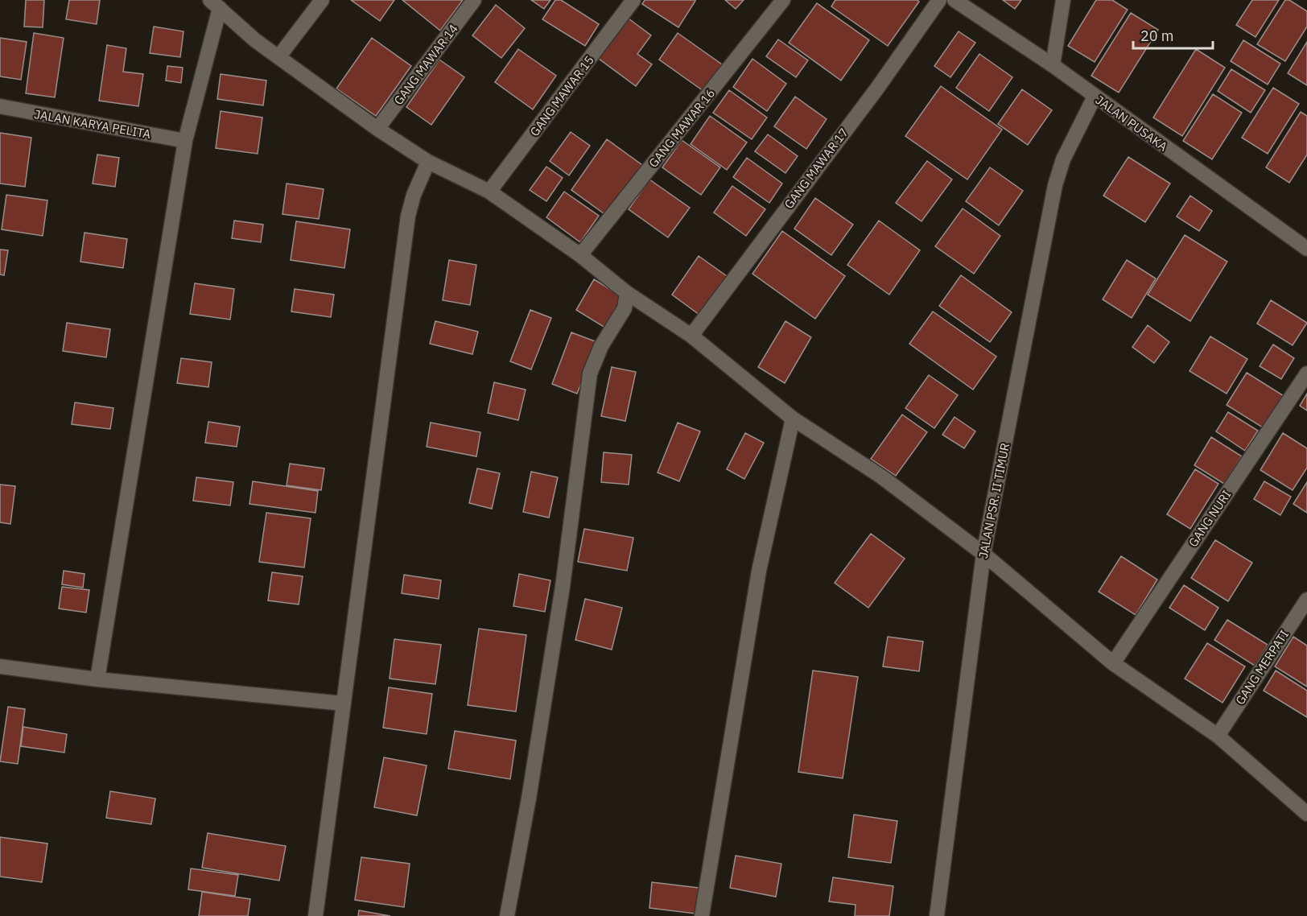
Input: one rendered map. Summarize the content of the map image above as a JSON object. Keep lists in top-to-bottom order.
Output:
{
  "streets": {
    "street": [
      "GANG MAWAR 14",
      "GANG MAWAR 15",
      "JALAN PUSAKA",
      "JALAN KARYA PELITA",
      "GANG MAWAR 16",
      "GANG MAWAR 17",
      "JALAN PSR. II TIMUR",
      "GANG NURI",
      "GANG MERPATI"
    ]
  },
  "crossings": [
    ["JALAN PUSAKA", "JALAN PSR. II TIMUR"]
  ],
  "scale_bar": "20 m"
}
